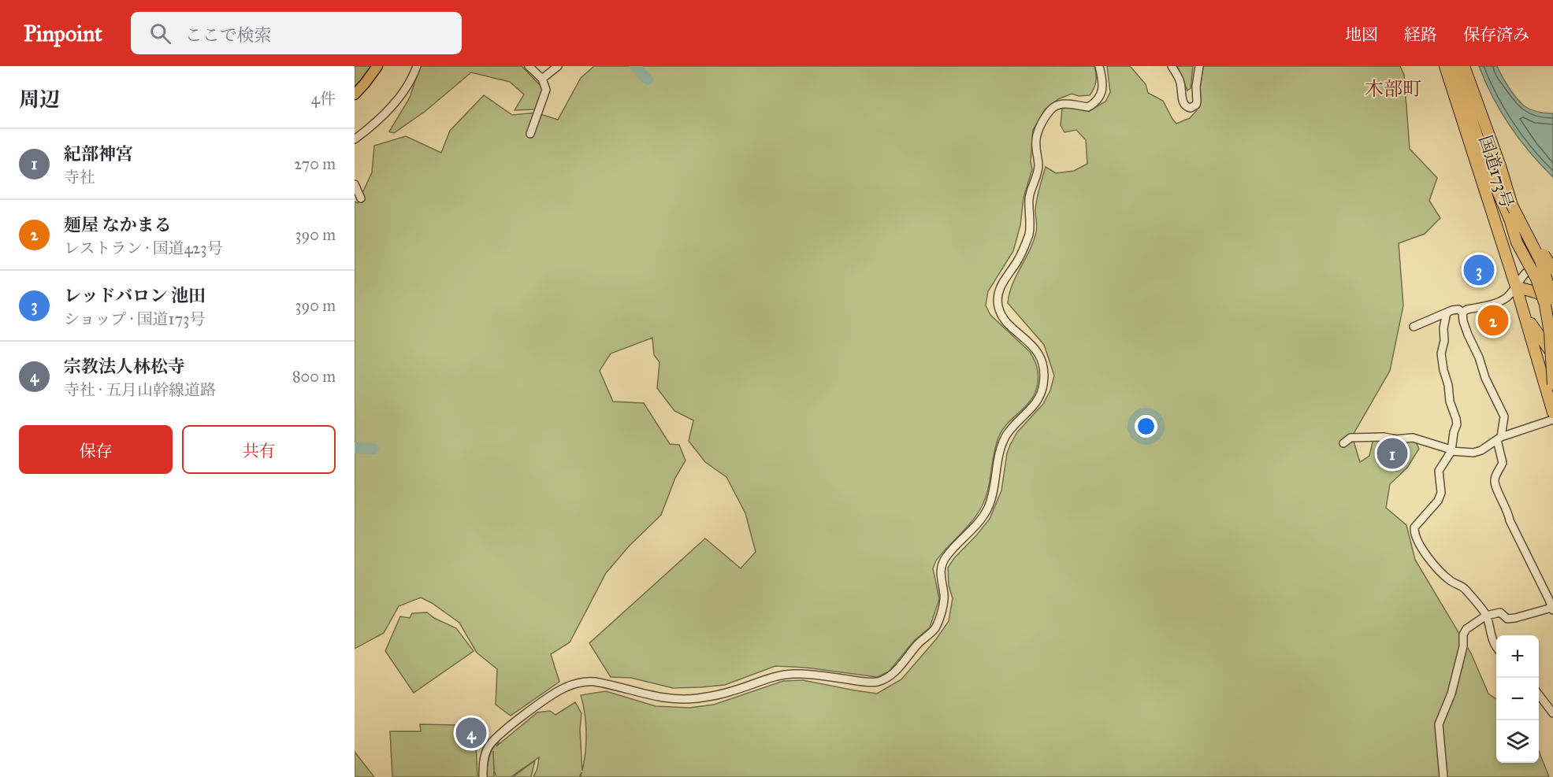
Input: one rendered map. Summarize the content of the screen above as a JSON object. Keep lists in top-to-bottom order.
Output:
{
  "streets": {
    "highway": ["国道173号"]
  },
  "districts": ["木部町"],
  "page": {
    "header": "Pinpoint",
    "search": "ここで検索",
    "nav": ["地図", "経路", "保存済み"],
    "heading": ["周辺", "4件"],
    "list": [
      {
        "mark": "1",
        "name": "紀部神宮",
        "note": "寺社",
        "value": "270 m"
      },
      {
        "mark": "2",
        "name": "麺屋 なかまる",
        "note": "レストラン · 国道423号",
        "value": "390 m"
      },
      {
        "mark": "3",
        "name": "レッドバロン 池田",
        "note": "ショップ · 国道173号",
        "value": "390 m"
      },
      {
        "mark": "4",
        "name": "宗教法人林松寺",
        "note": "寺社 · 五月山幹線道路",
        "value": "800 m"
      }
    ],
    "pins": [
      "3",
      "2",
      "1",
      "4"
    ],
    "buttons": ["保存", "共有"],
    "map_buttons": ["+", "−"]
  }
}
